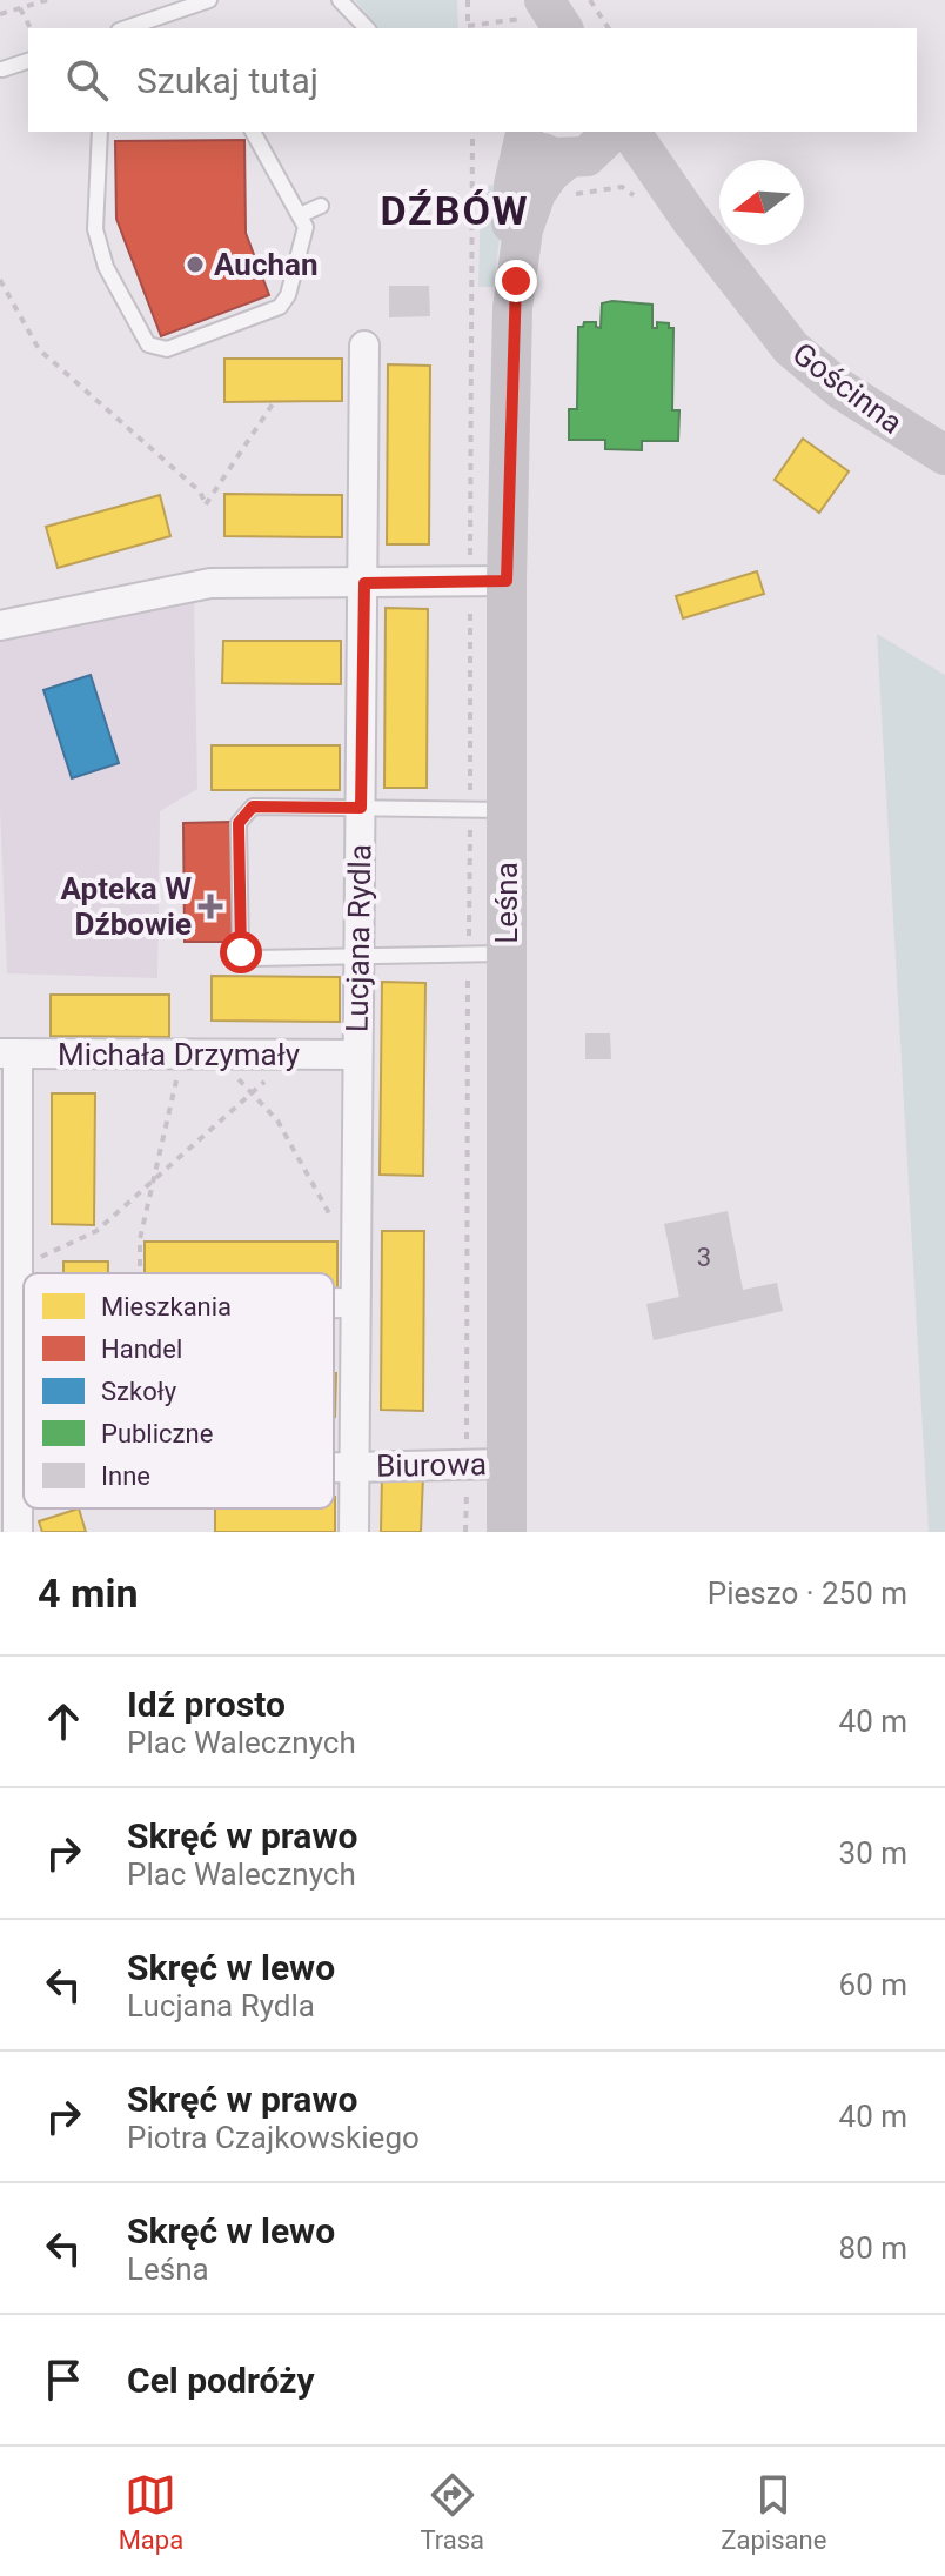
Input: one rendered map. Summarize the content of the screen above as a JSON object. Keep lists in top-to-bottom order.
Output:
{
  "streets": {
    "street": [
      "Gościnna",
      "Leśna",
      "Lucjana Rydla",
      "Michała Drzymały",
      "Biurowa"
    ]
  },
  "crossings": [
    ["Gościnna", "Leśna"],
    ["Leśna", "Biurowa"],
    ["Lucjana Rydla", "Michała Drzymały"],
    ["Lucjana Rydla", "Biurowa"]
  ],
  "districts": ["DŹBÓW"],
  "places": {
    "other": ["Auchan"],
    "health": ["Apteka W Dźbowie"]
  },
  "house_numbers": ["3"],
  "legend": [
    "Mieszkania",
    "Handel",
    "Szkoły",
    "Publiczne",
    "Inne"
  ],
  "north": "left",
  "page": {
    "search": "Szukaj tutaj",
    "heading": ["4 min", "Pieszo · 250 m"],
    "list": [
      ["Idź prosto", "Plac Walecznych", "40 m"],
      ["Skręć w prawo", "Plac Walecznych", "30 m"],
      ["Skręć w lewo", "Lucjana Rydla", "60 m"],
      ["Skręć w prawo", "Piotra Czajkowskiego", "40 m"],
      ["Skręć w lewo", "Leśna", "80 m"],
      "Cel podróży"
    ],
    "nav": ["Mapa", "Trasa", "Zapisane"]
  }
}
